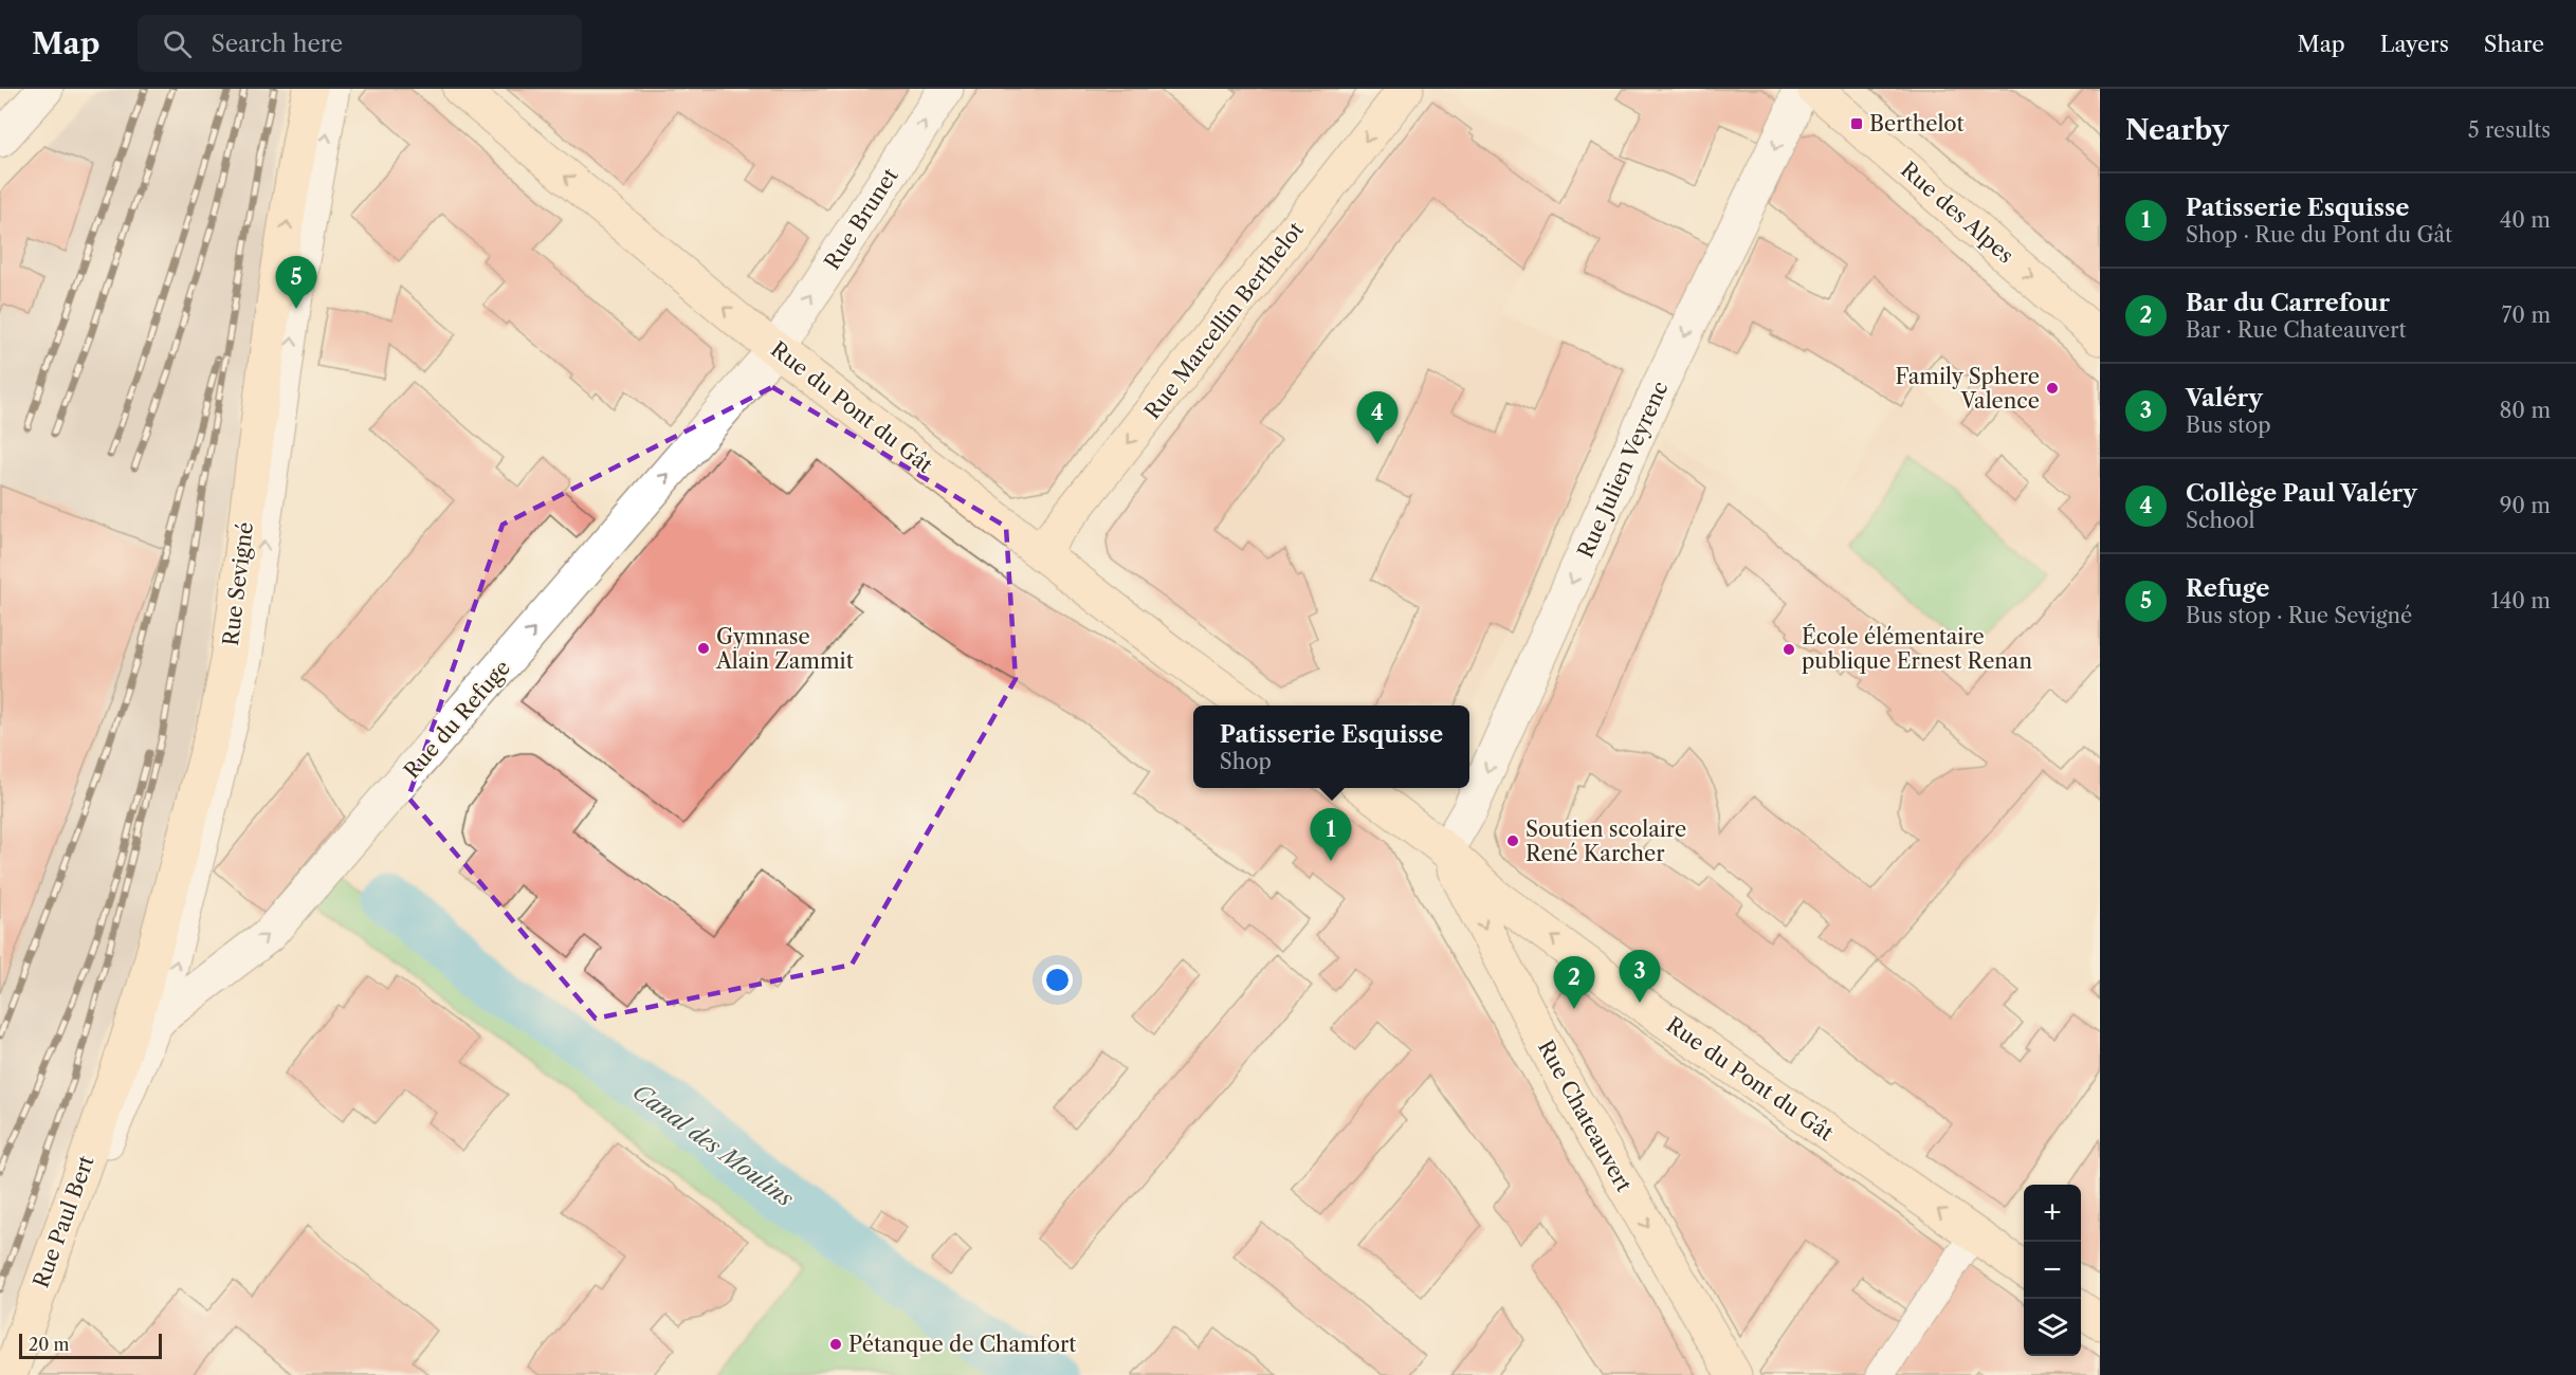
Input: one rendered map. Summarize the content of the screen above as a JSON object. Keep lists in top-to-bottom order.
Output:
{
  "streets": {
    "street": [
      "Rue des Alpes",
      "Rue Brunet",
      "Rue Marcellin Berthelot",
      "Rue du Pont du Gât",
      "Rue Julien Veyrenc",
      "Rue Sevigné",
      "Rue du Refuge",
      "Rue Chateauvert",
      "Rue Paul Bert"
    ]
  },
  "crossings": [
    ["Rue Brunet", "Rue du Pont du Gât"],
    ["Rue Brunet", "Rue du Refuge"],
    ["Rue Marcellin Berthelot", "Rue du Pont du Gât"],
    ["Rue du Pont du Gât", "Rue Julien Veyrenc"],
    ["Rue du Pont du Gât", "Rue du Refuge"],
    ["Rue du Pont du Gât", "Rue Chateauvert"],
    ["Rue Julien Veyrenc", "Rue Chateauvert"],
    ["Rue Sevigné", "Rue du Refuge"],
    ["Rue Sevigné", "Rue Paul Bert"],
    ["Rue du Refuge", "Rue Paul Bert"]
  ],
  "one_way": [
    "Rue des Alpes",
    "Rue Brunet",
    "Rue Marcellin Berthelot",
    "Rue du Pont du Gât",
    "Rue Julien Veyrenc",
    "Rue Sevigné",
    "Rue du Refuge",
    "Rue Chateauvert"
  ],
  "water": ["Canal des Moulins"],
  "places": {
    "transit": ["Berthelot"],
    "other": [
      "Family Sphere Valence",
      "Gymnase Alain Zammit",
      "École élémentaire publique Ernest Renan",
      "Soutien scolaire René Karcher",
      "Pétanque de Chamfort"
    ]
  },
  "scale_bar": "20 m",
  "page": {
    "header": "Map",
    "search": "Search here",
    "nav": ["Map", "Layers", "Share"],
    "heading": ["Nearby", "5 results"],
    "list": [
      {
        "mark": "1",
        "name": "Patisserie Esquisse",
        "note": "Shop · Rue du Pont du Gât",
        "value": "40 m"
      },
      {
        "mark": "2",
        "name": "Bar du Carrefour",
        "note": "Bar · Rue Chateauvert",
        "value": "70 m"
      },
      {
        "mark": "3",
        "name": "Valéry",
        "note": "Bus stop",
        "value": "80 m"
      },
      {
        "mark": "4",
        "name": "Collège Paul Valéry",
        "note": "School",
        "value": "90 m"
      },
      {
        "mark": "5",
        "name": "Refuge",
        "note": "Bus stop · Rue Sevigné",
        "value": "140 m"
      }
    ],
    "pins": [
      "5",
      "4",
      "1",
      "3",
      "2"
    ],
    "popup": ["Patisserie Esquisse", "Shop"],
    "map_buttons": ["+", "−"],
    "scale": "20 m"
  }
}
